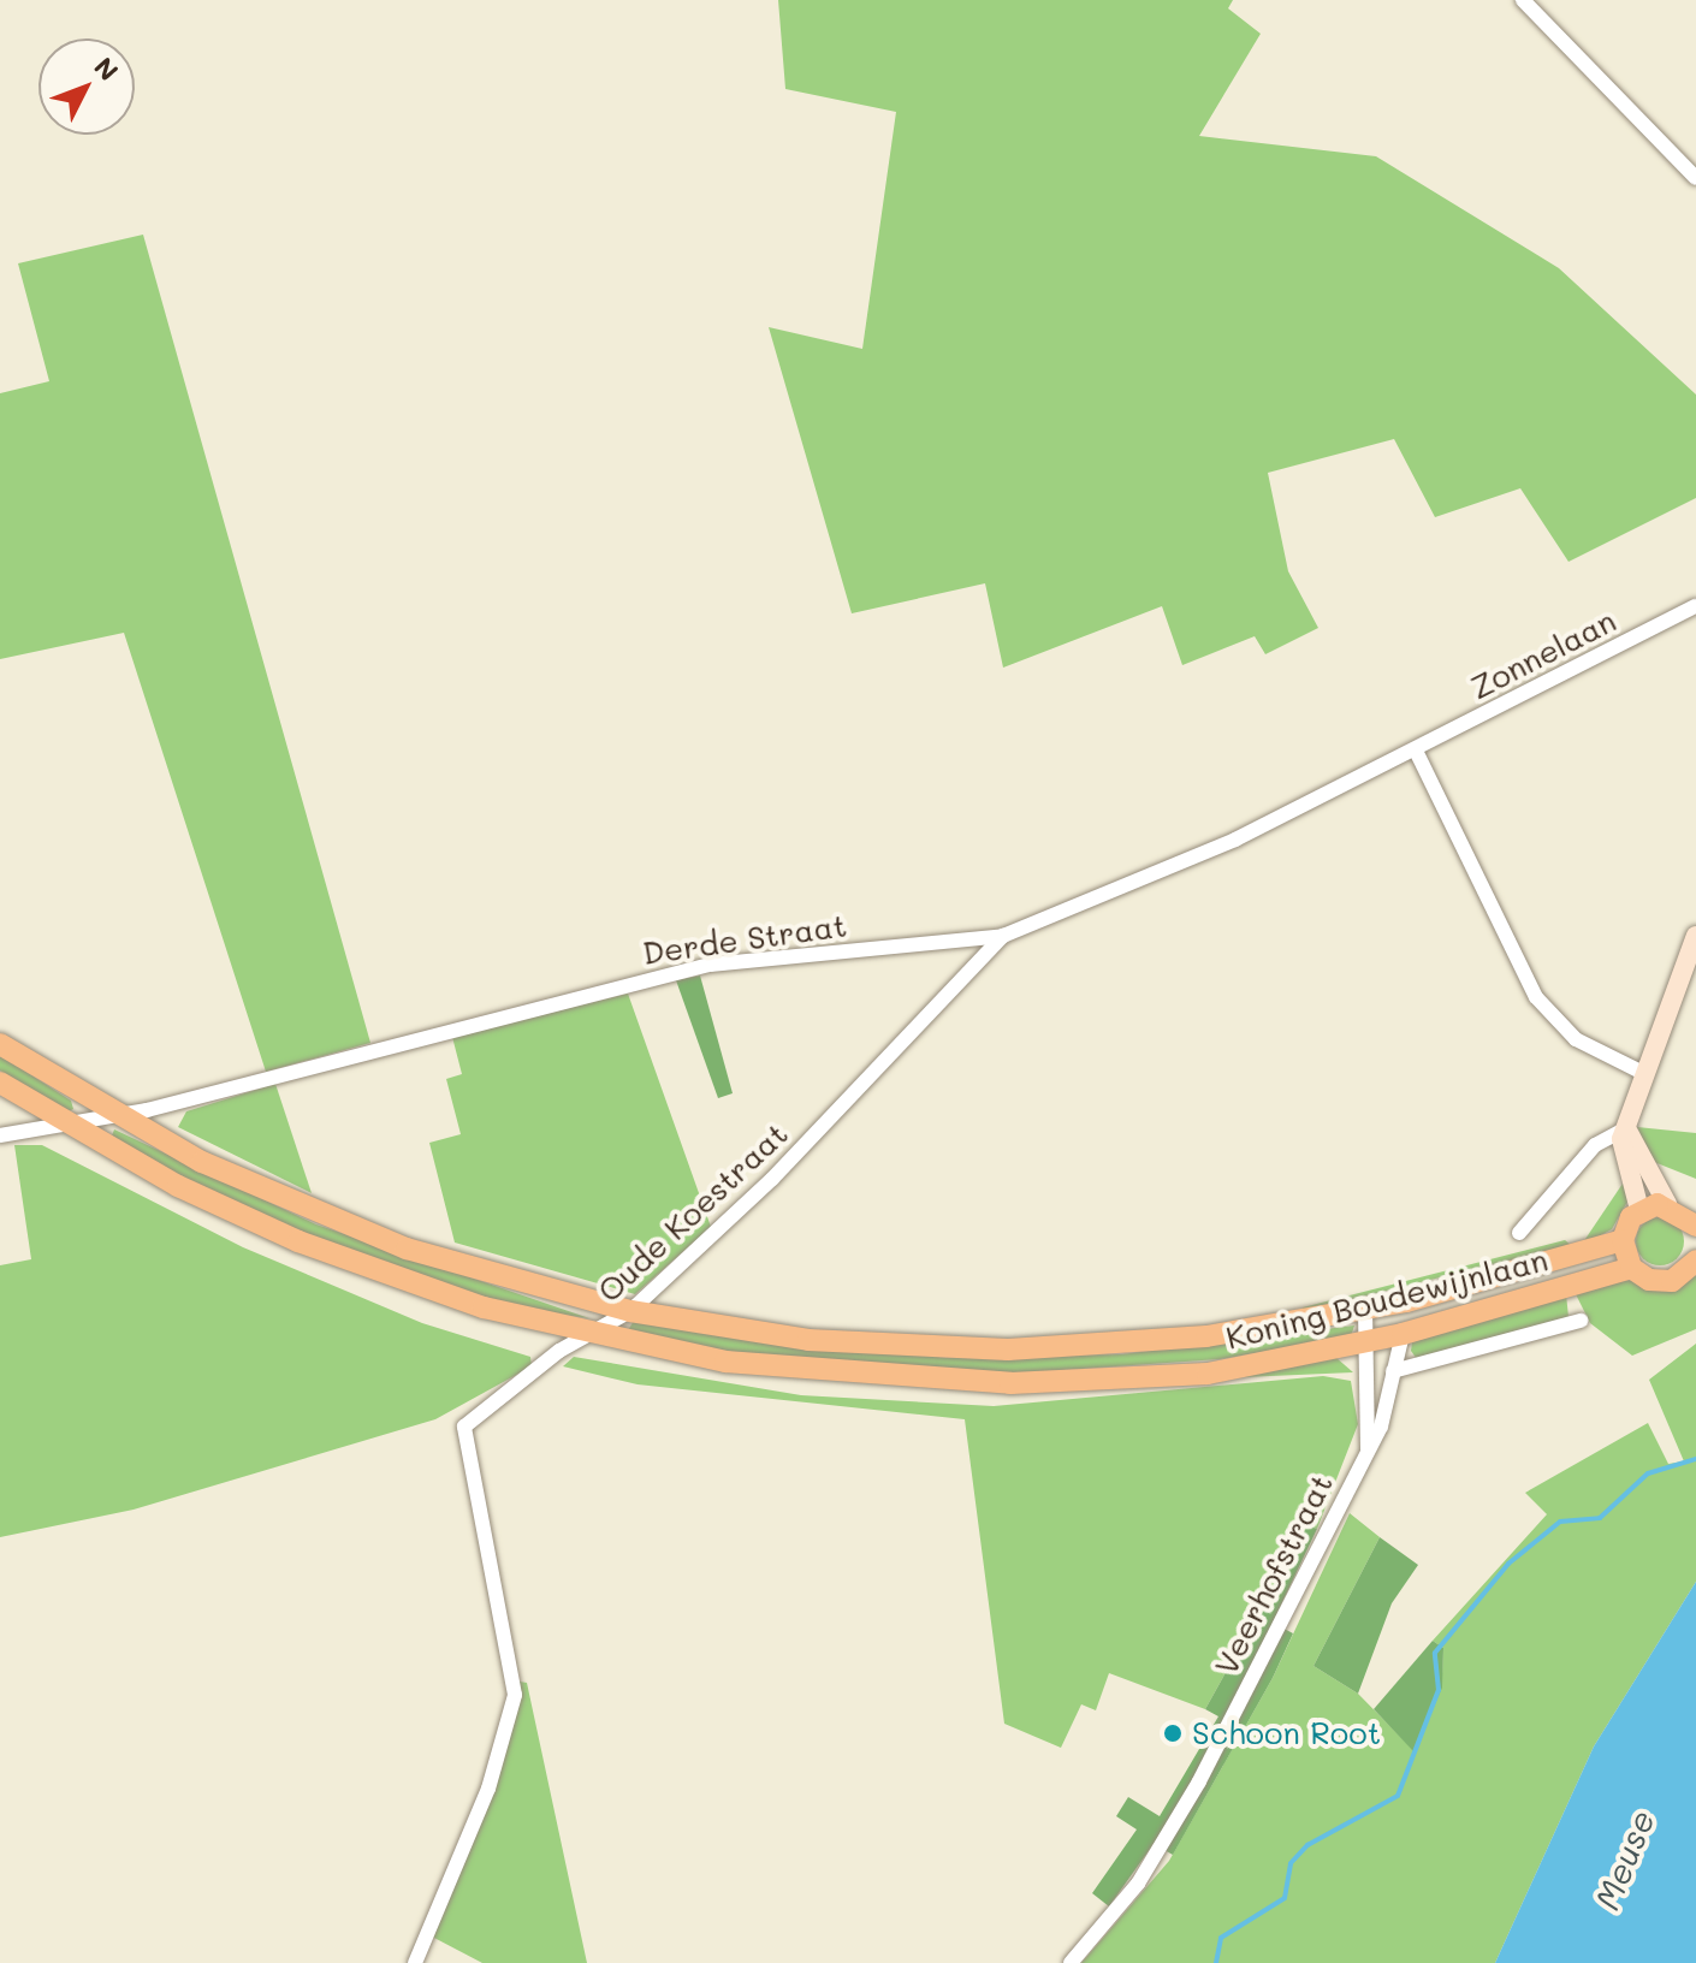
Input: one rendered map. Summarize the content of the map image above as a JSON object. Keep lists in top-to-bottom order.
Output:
{
  "streets": {
    "main road": ["Koning Boudewijnlaan"],
    "street": [
      "Zonnelaan",
      "Derde Straat",
      "Oude Koestraat",
      "Veerhofstraat"
    ]
  },
  "crossings": [
    ["Zonnelaan", "Derde Straat"],
    ["Derde Straat", "Oude Koestraat"],
    ["Derde Straat", "Koning Boudewijnlaan"],
    ["Oude Koestraat", "Koning Boudewijnlaan"],
    ["Koning Boudewijnlaan", "Veerhofstraat"]
  ],
  "water": ["Meuse"],
  "places": ["Schoon Root"],
  "north": "top right"
}
